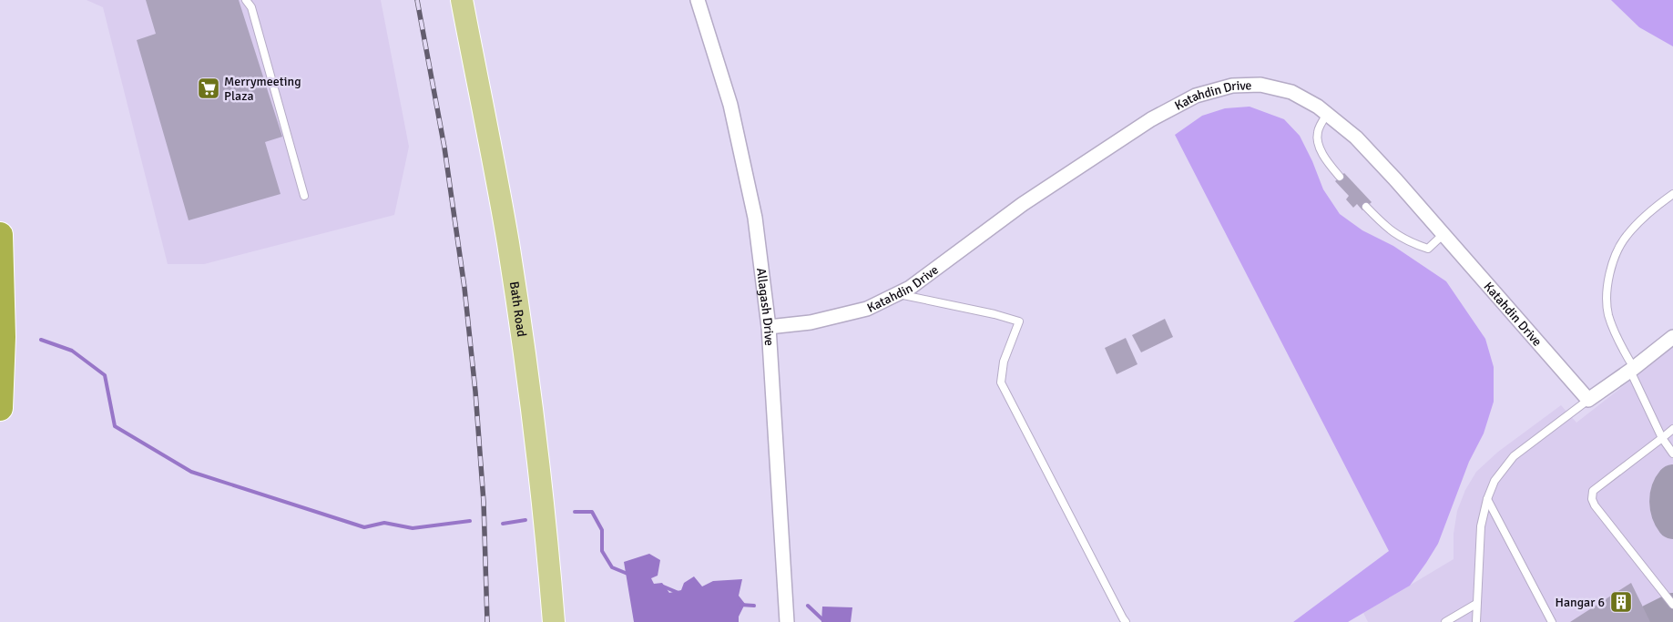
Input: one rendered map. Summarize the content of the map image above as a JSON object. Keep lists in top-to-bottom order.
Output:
{
  "streets": {
    "main road": ["Bath Road"],
    "street": ["Katahdin Drive", "Allagash Drive"]
  },
  "crossings": [
    ["Katahdin Drive", "Allagash Drive"]
  ],
  "places": {
    "supermarket": ["Merrymeeting Plaza"],
    "building": ["Hangar 6"]
  }
}
